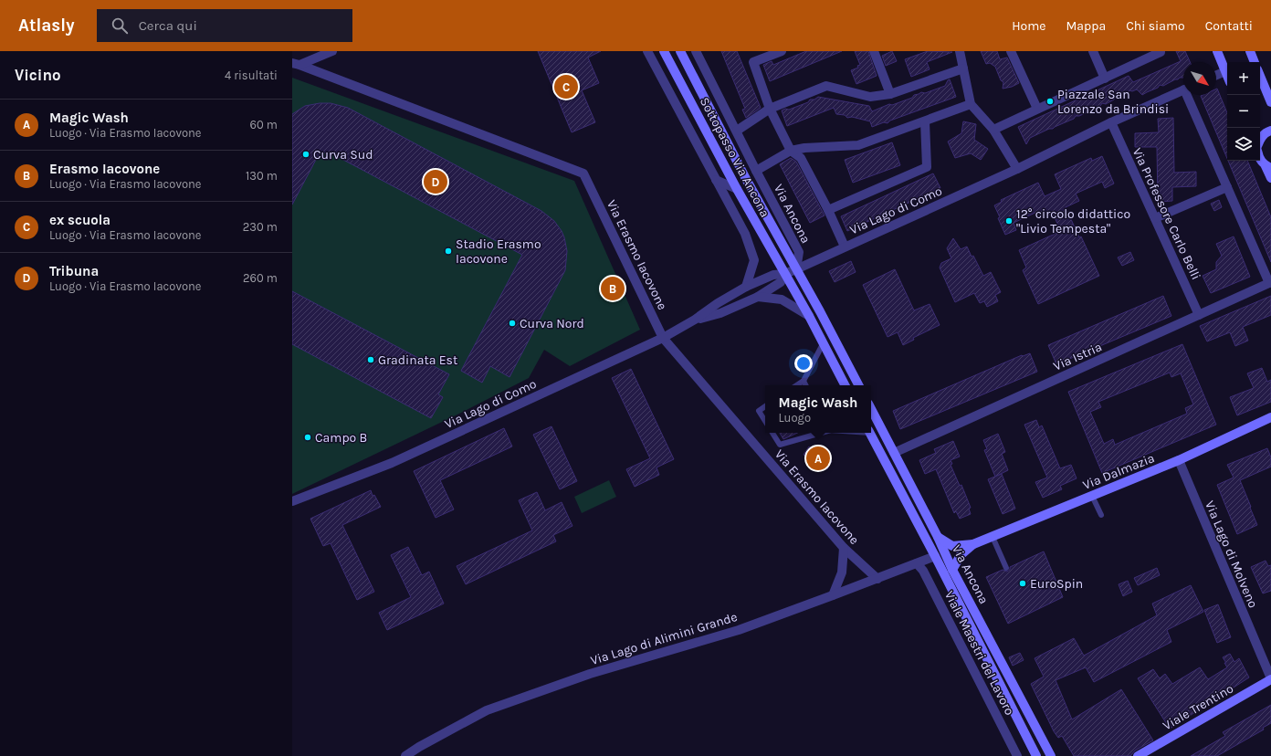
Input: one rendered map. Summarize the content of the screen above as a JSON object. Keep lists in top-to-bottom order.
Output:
{
  "streets": {
    "street": [
      "Sottopasso Via Ancona",
      "Via Lago di Como",
      "Via Ancona",
      "Via Professore Carlo Belli",
      "Via Erasmo Iacovone",
      "Via Istria",
      "Via Dalmazia",
      "Via Lago di Molveno",
      "Via Lago di Alimini Grande",
      "Viale Maestri del Lavoro",
      "Viale Trentino"
    ]
  },
  "crossings": [
    ["Sottopasso Via Ancona", "Via Lago di Como"],
    ["Sottopasso Via Ancona", "Via Ancona"],
    ["Via Lago di Como", "Via Ancona"],
    ["Via Lago di Como", "Via Professore Carlo Belli"],
    ["Via Lago di Como", "Via Erasmo Iacovone"],
    ["Via Ancona", "Via Istria"],
    ["Via Ancona", "Via Dalmazia"],
    ["Via Ancona", "Via Lago di Alimini Grande"],
    ["Via Professore Carlo Belli", "Via Istria"],
    ["Via Erasmo Iacovone", "Via Lago di Alimini Grande"],
    ["Via Dalmazia", "Via Lago di Molveno"],
    ["Via Lago di Molveno", "Viale Trentino"],
    ["Via Lago di Alimini Grande", "Viale Maestri del Lavoro"]
  ],
  "places": [
    "Piazzale San Lorenzo da Brindisi",
    "Curva Sud",
    "12° circolo didattico \"Livio Tempesta\"",
    "Stadio Erasmo Iacovone",
    "Curva Nord",
    "Gradinata Est",
    "Campo B",
    "EuroSpin"
  ],
  "north": "bottom right",
  "page": {
    "header": "Atlasly",
    "search": "Cerca qui",
    "nav": [
      "Home",
      "Mappa",
      "Chi siamo",
      "Contatti"
    ],
    "heading": ["Vicino", "4 risultati"],
    "map_buttons": ["+", "−"],
    "pins": [
      "C",
      "D",
      "B",
      "A"
    ],
    "list": [
      {
        "mark": "A",
        "name": "Magic Wash",
        "note": "Luogo · Via Erasmo Iacovone",
        "value": "60 m"
      },
      {
        "mark": "B",
        "name": "Erasmo Iacovone",
        "note": "Luogo · Via Erasmo Iacovone",
        "value": "130 m"
      },
      {
        "mark": "C",
        "name": "ex scuola",
        "note": "Luogo · Via Erasmo Iacovone",
        "value": "230 m"
      },
      {
        "mark": "D",
        "name": "Tribuna",
        "note": "Luogo · Via Erasmo Iacovone",
        "value": "260 m"
      }
    ],
    "popup": ["Magic Wash", "Luogo"]
  }
}
